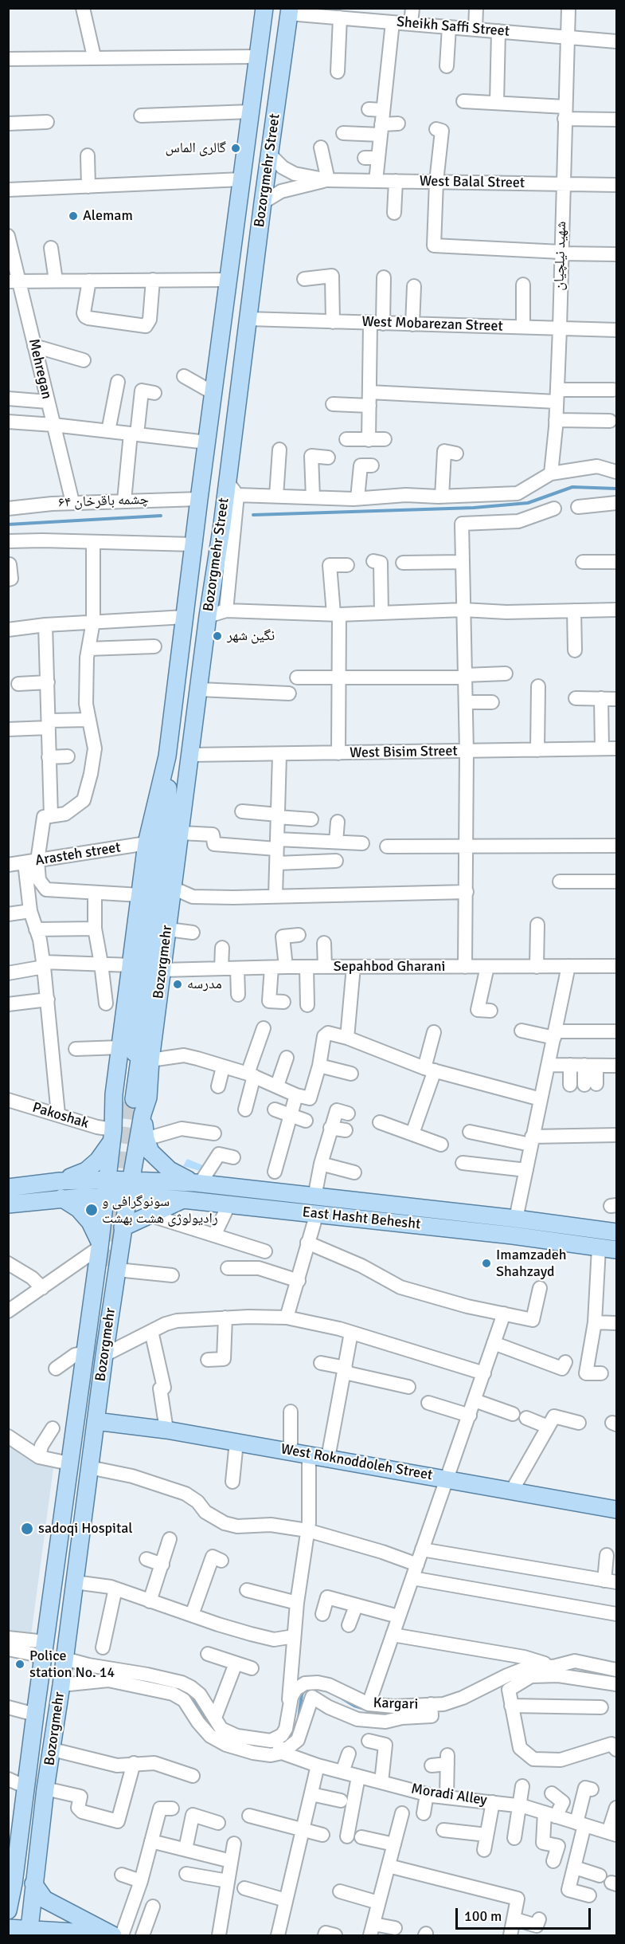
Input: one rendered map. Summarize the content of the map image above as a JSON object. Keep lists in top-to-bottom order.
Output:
{
  "streets": {
    "main road": [
      "Bozorgmehr Street",
      "Bozorgmehr",
      "East Hasht Behesht",
      "West Roknoddoleh Street"
    ],
    "street": [
      "Sheikh Saffi Street",
      "West Balal Street",
      "شهید نیلچیان",
      "West Mobarezan Street",
      "Mehregan",
      "چشمه باقرخان ۶۴",
      "West Bisim Street",
      "Arasteh street",
      "Sepahbod Gharani",
      "Pakoshak",
      "Kargari",
      "Moradi Alley"
    ]
  },
  "crossings": [
    ["Sheikh Saffi Street", "Bozorgmehr Street"],
    ["Sheikh Saffi Street", "شهید نیلچیان"],
    ["Bozorgmehr Street", "West Mobarezan Street"],
    ["Bozorgmehr Street", "چشمه باقرخان ۶۴"],
    ["Bozorgmehr Street", "West Bisim Street"],
    ["Bozorgmehr Street", "Bozorgmehr"],
    ["West Balal Street", "شهید نیلچیان"],
    ["شهید نیلچیان", "West Mobarezan Street"],
    ["Mehregan", "چشمه باقرخان ۶۴"],
    ["West Bisim Street", "Bozorgmehr"],
    ["Arasteh street", "Bozorgmehr"],
    ["Bozorgmehr", "Sepahbod Gharani"],
    ["Bozorgmehr", "Pakoshak"],
    ["Bozorgmehr", "East Hasht Behesht"],
    ["Bozorgmehr", "West Roknoddoleh Street"]
  ],
  "places": [
    "گالری الماس",
    "Alemam",
    "نگین شهر",
    "مدرسه",
    "سونوگرافی و رادیولوژی هشت بهشت",
    "Imamzadeh Shahzayd",
    "sadoqi Hospital",
    "Police station No. 14"
  ],
  "scale_bar": "100 m"
}
